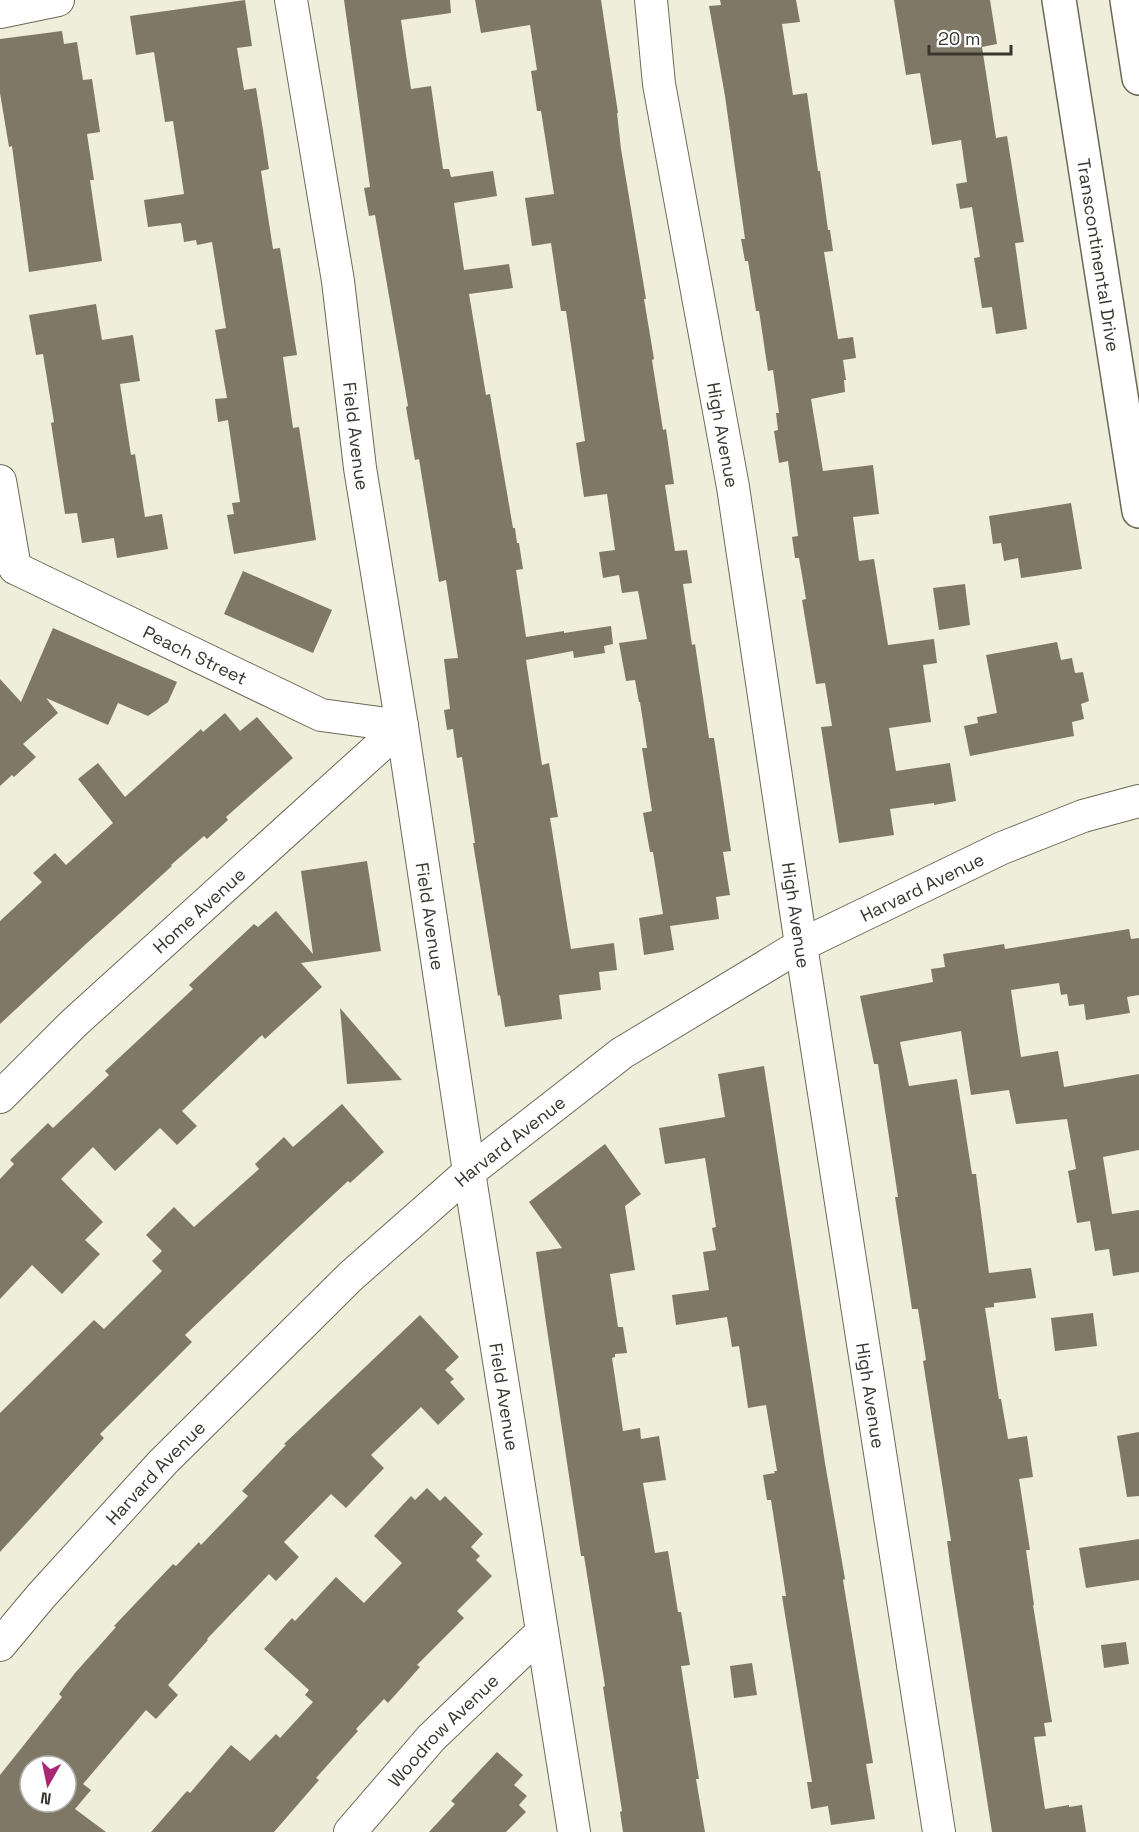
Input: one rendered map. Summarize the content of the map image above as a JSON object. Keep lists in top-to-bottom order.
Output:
{
  "streets": {
    "street": [
      "Transcontinental Drive",
      "High Avenue",
      "Field Avenue",
      "Peach Street",
      "Harvard Avenue",
      "Home Avenue",
      "Woodrow Avenue"
    ]
  },
  "crossings": [
    ["High Avenue", "Harvard Avenue"],
    ["Field Avenue", "Peach Street"],
    ["Field Avenue", "Harvard Avenue"],
    ["Field Avenue", "Home Avenue"],
    ["Field Avenue", "Woodrow Avenue"],
    ["Peach Street", "Home Avenue"]
  ],
  "scale_bar": "20 m",
  "north": "bottom"
}
